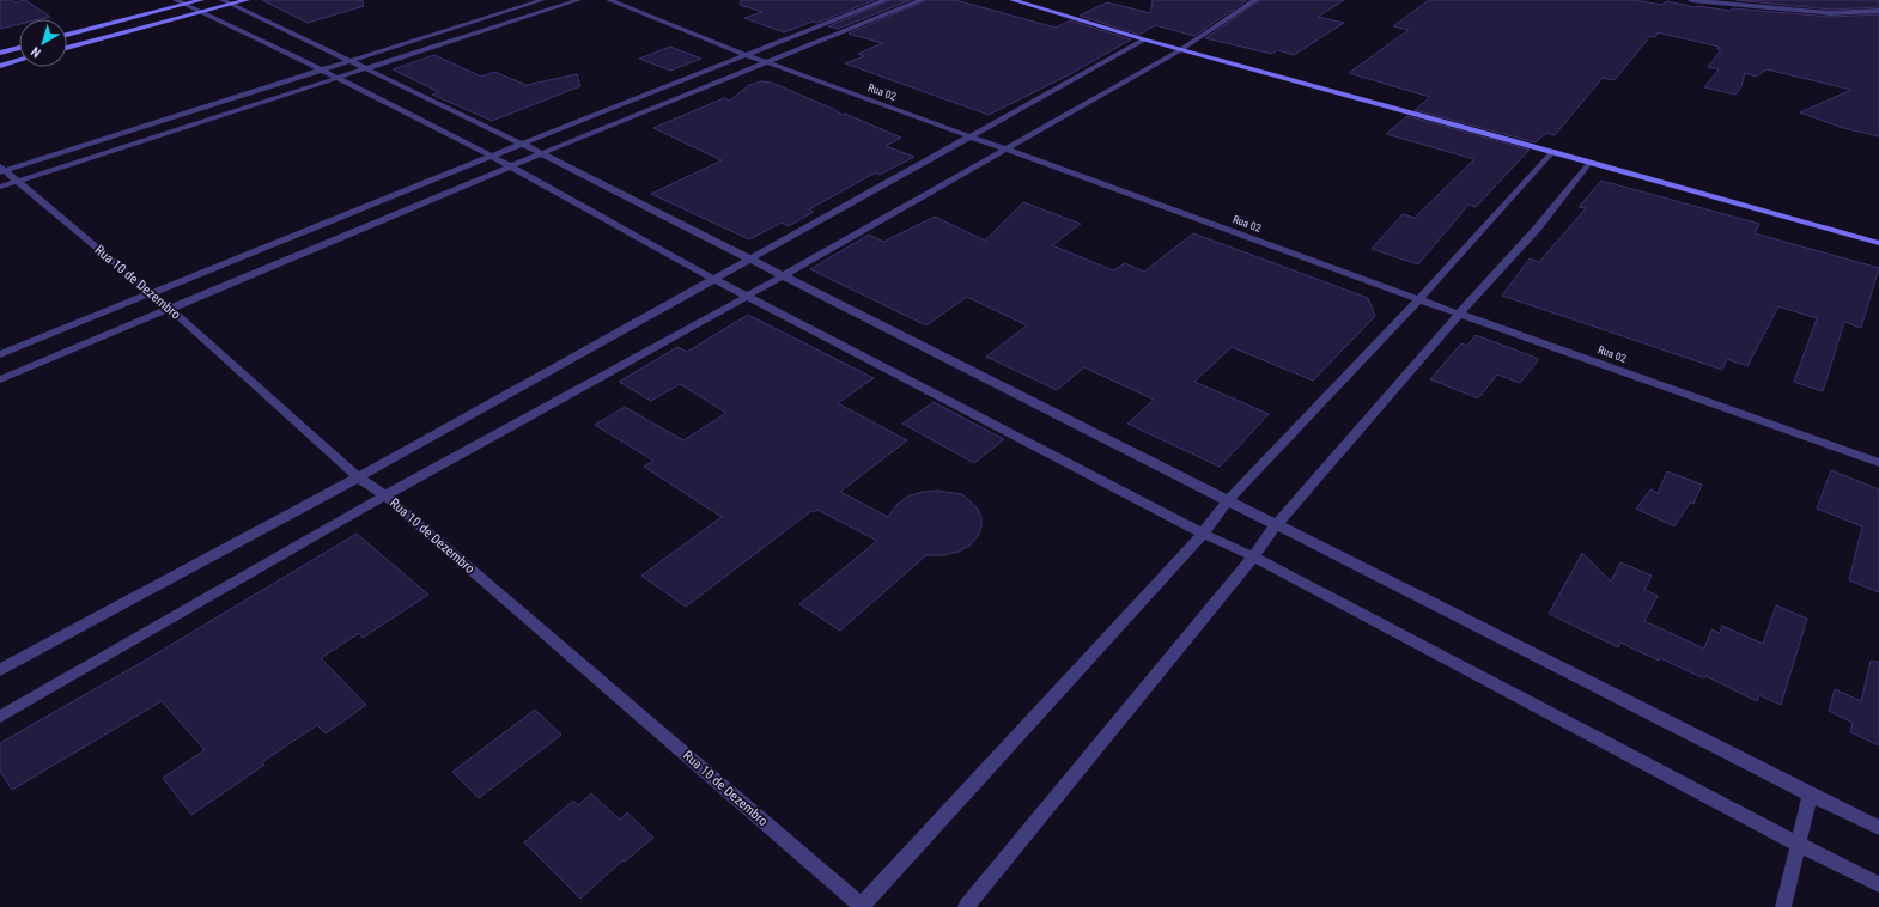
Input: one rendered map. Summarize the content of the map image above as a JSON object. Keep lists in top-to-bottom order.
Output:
{
  "streets": {
    "street": ["Rua 02", "Rua 10 de Dezembro"]
  },
  "north": "bottom left"
}
